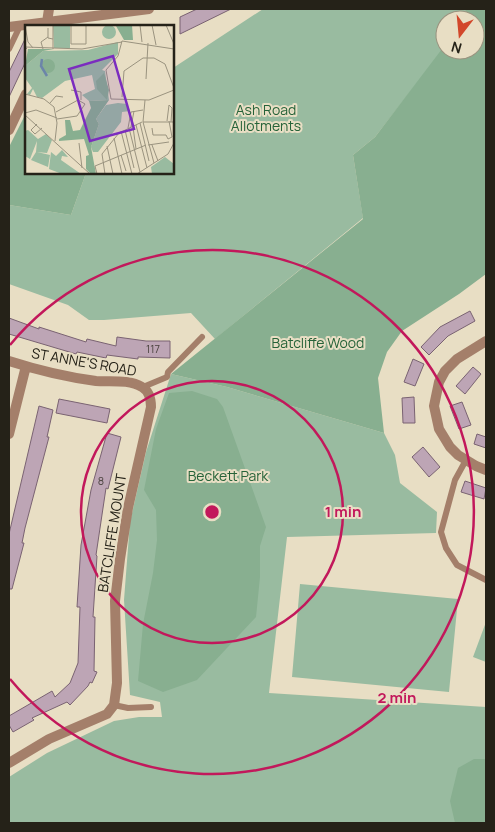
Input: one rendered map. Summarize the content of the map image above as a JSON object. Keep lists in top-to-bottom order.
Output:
{
  "streets": {
    "street": ["ST ANNE'S ROAD", "BATCLIFFE MOUNT"]
  },
  "crossings": [
    ["ST ANNE'S ROAD", "BATCLIFFE MOUNT"]
  ],
  "parks": ["Ash Road Allotments", "Batcliffe Wood", "Beckett Park"],
  "house_numbers": ["117", "8"],
  "north": "bottom",
  "rings": ["1 min", "2 min"]
}
